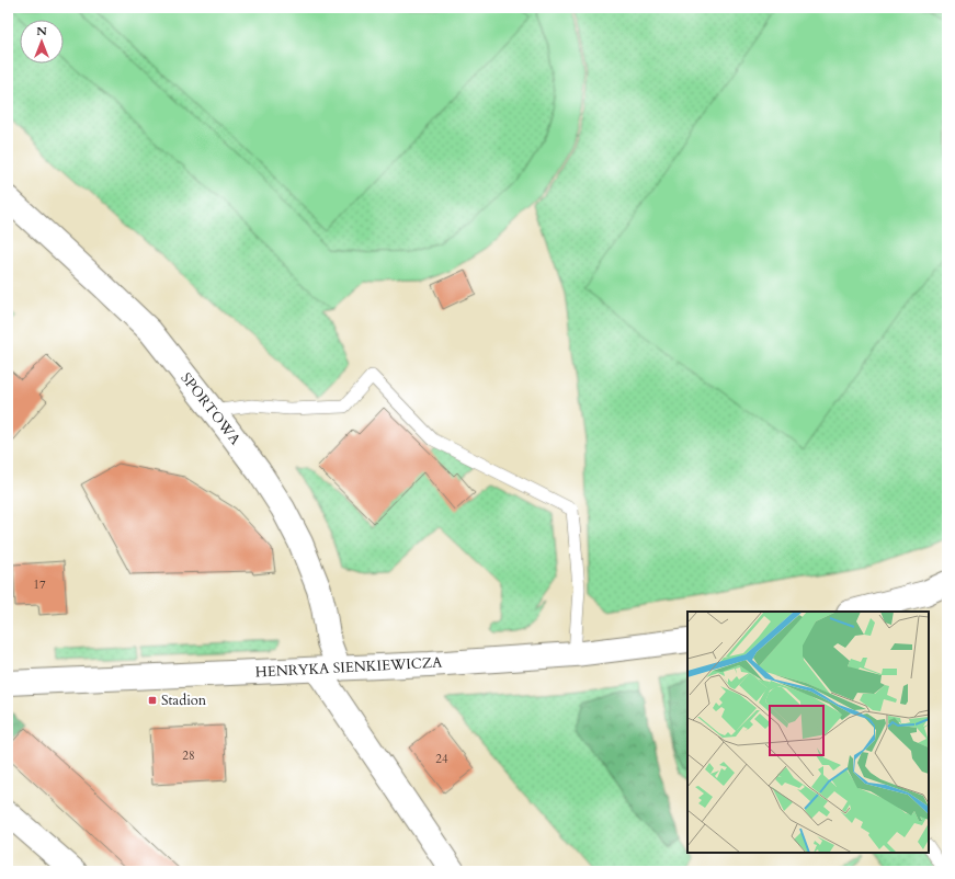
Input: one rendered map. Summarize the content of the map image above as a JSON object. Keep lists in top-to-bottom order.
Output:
{
  "streets": {
    "street": ["SPORTOWA", "HENRYKA SIENKIEWICZA"]
  },
  "crossings": [
    ["SPORTOWA", "HENRYKA SIENKIEWICZA"]
  ],
  "places": {
    "transit": ["Stadion"]
  },
  "house_numbers": ["17", "28", "24"],
  "north": "top"
}
